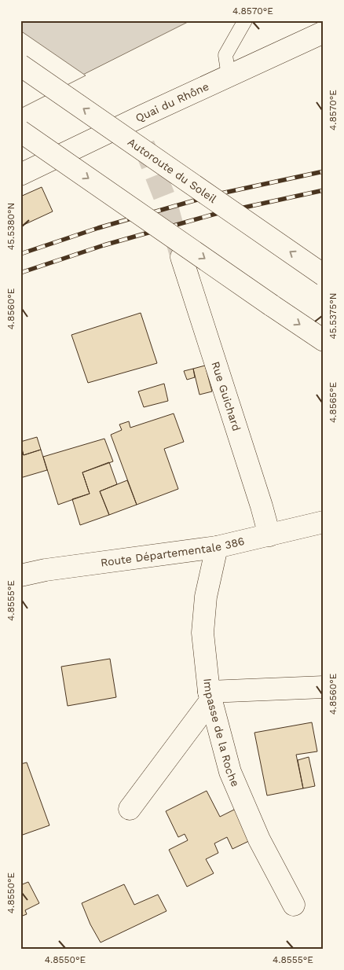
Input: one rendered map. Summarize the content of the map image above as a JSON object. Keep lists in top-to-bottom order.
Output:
{
  "streets": {
    "main road": [
      "Quai du Rhône",
      "Autoroute du Soleil",
      "Rue Guichard",
      "Route Départementale 386",
      "Impasse de la Roche"
    ]
  },
  "crossings": [
    ["Rue Guichard", "Route Départementale 386"],
    ["Route Départementale 386", "Impasse de la Roche"]
  ],
  "coordinates": [
    "4.8570°E",
    "45.5380°N",
    "4.8560°E",
    "45.5375°N",
    "4.8565°E",
    "4.8555°E",
    "4.8550°E"
  ]
}
